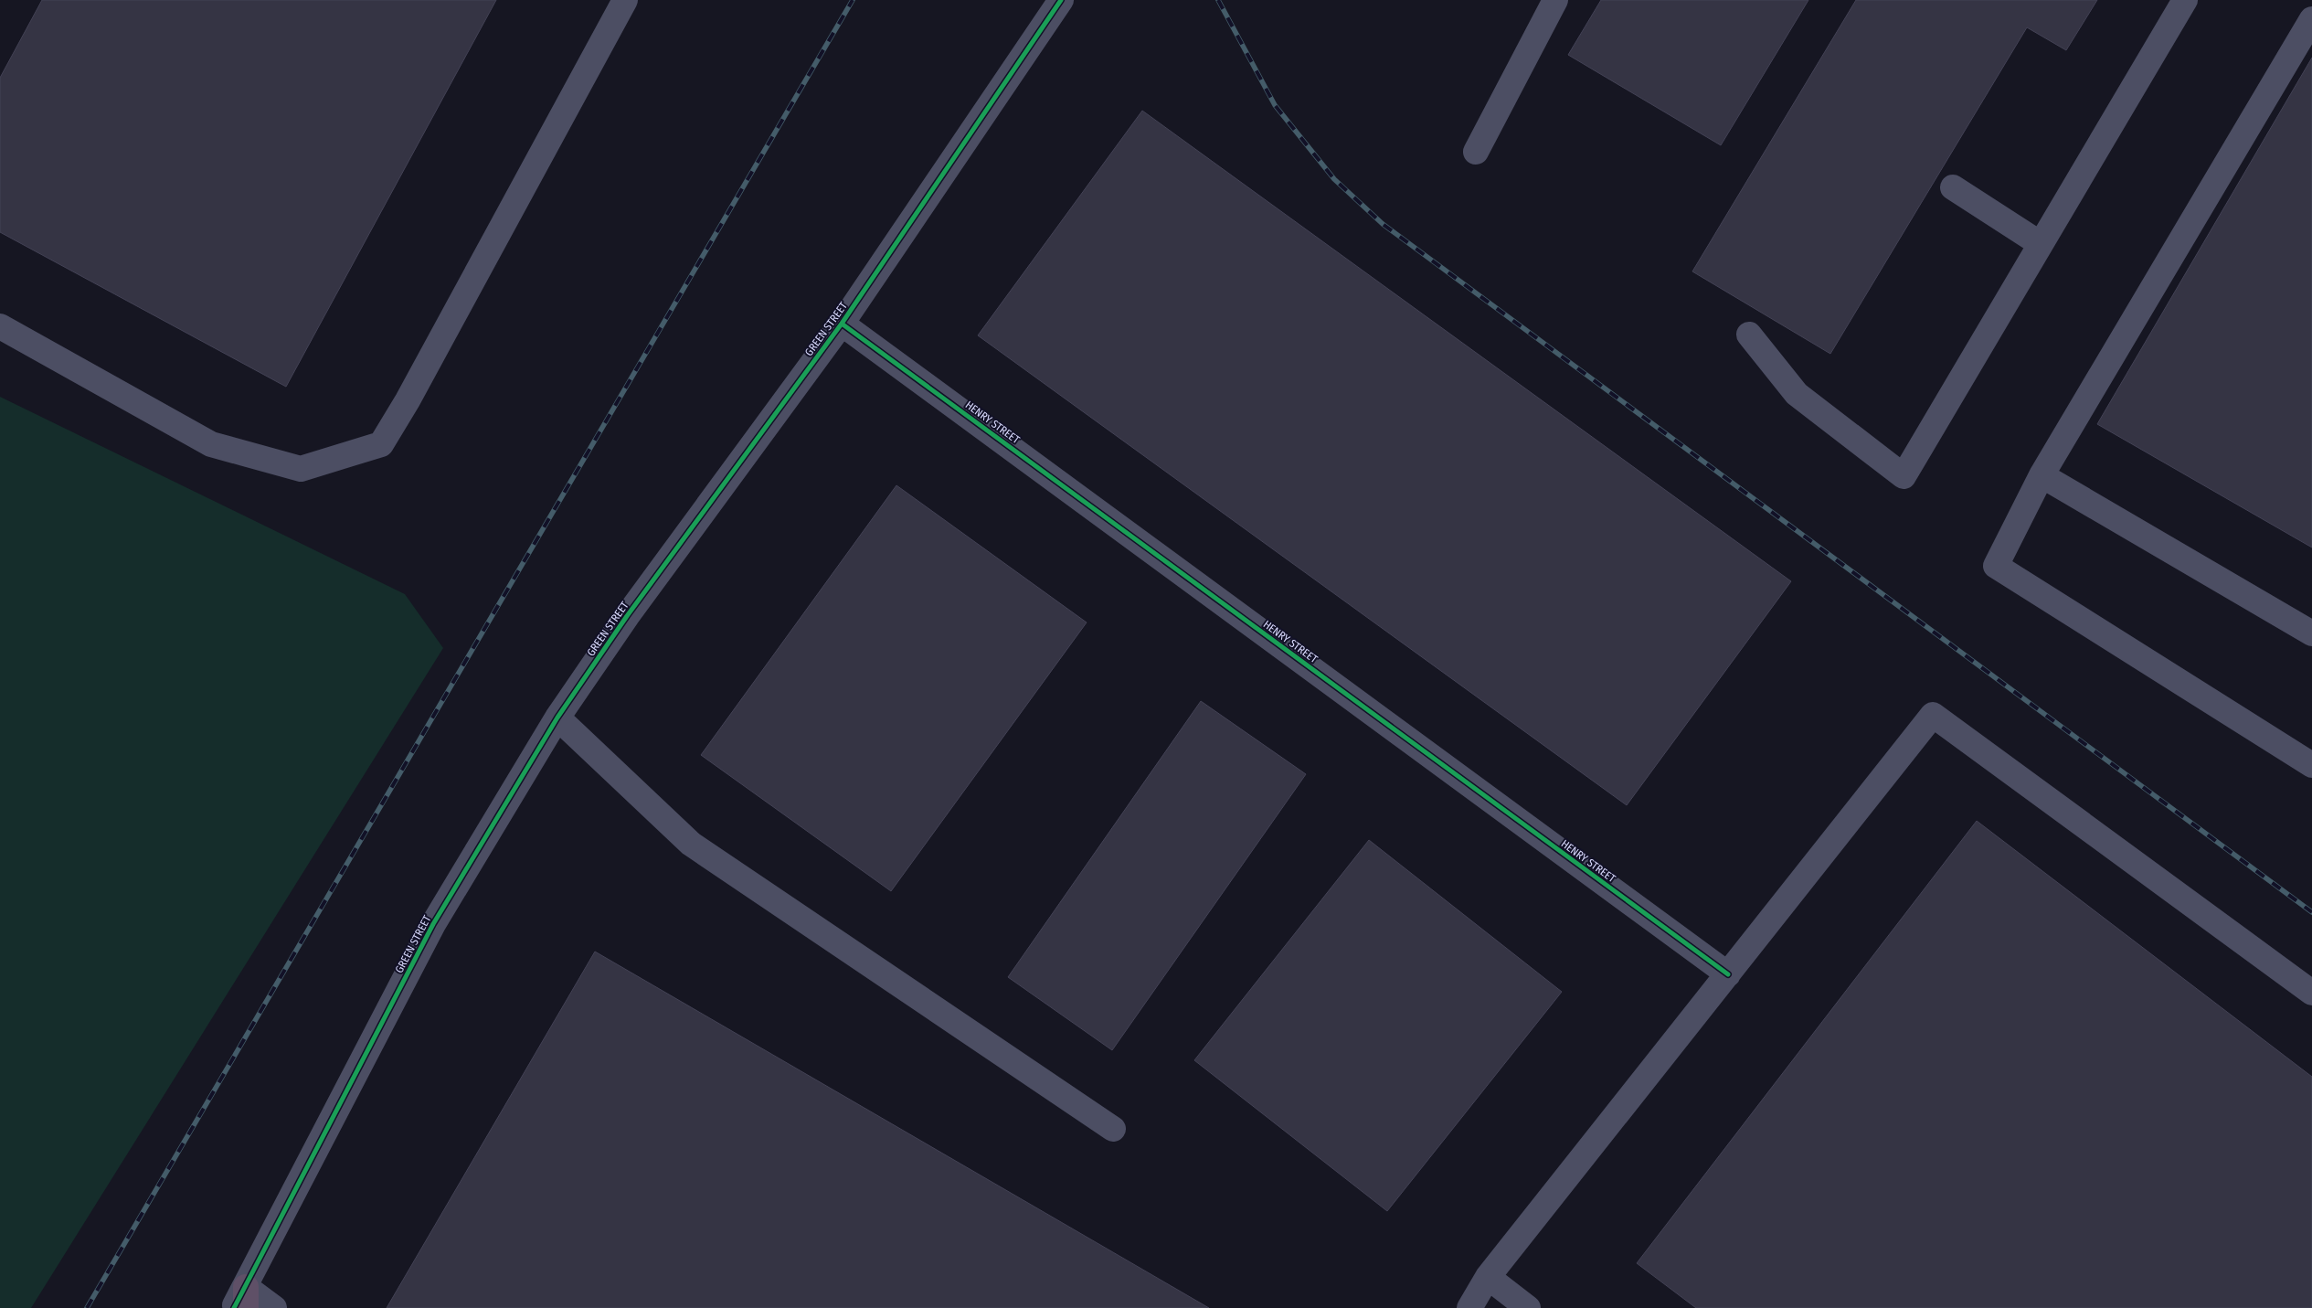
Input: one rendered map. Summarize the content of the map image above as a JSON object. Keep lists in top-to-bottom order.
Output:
{
  "streets": {
    "street": ["GREEN STREET", "HENRY STREET"]
  },
  "crossings": [
    ["GREEN STREET", "HENRY STREET"]
  ]
}
